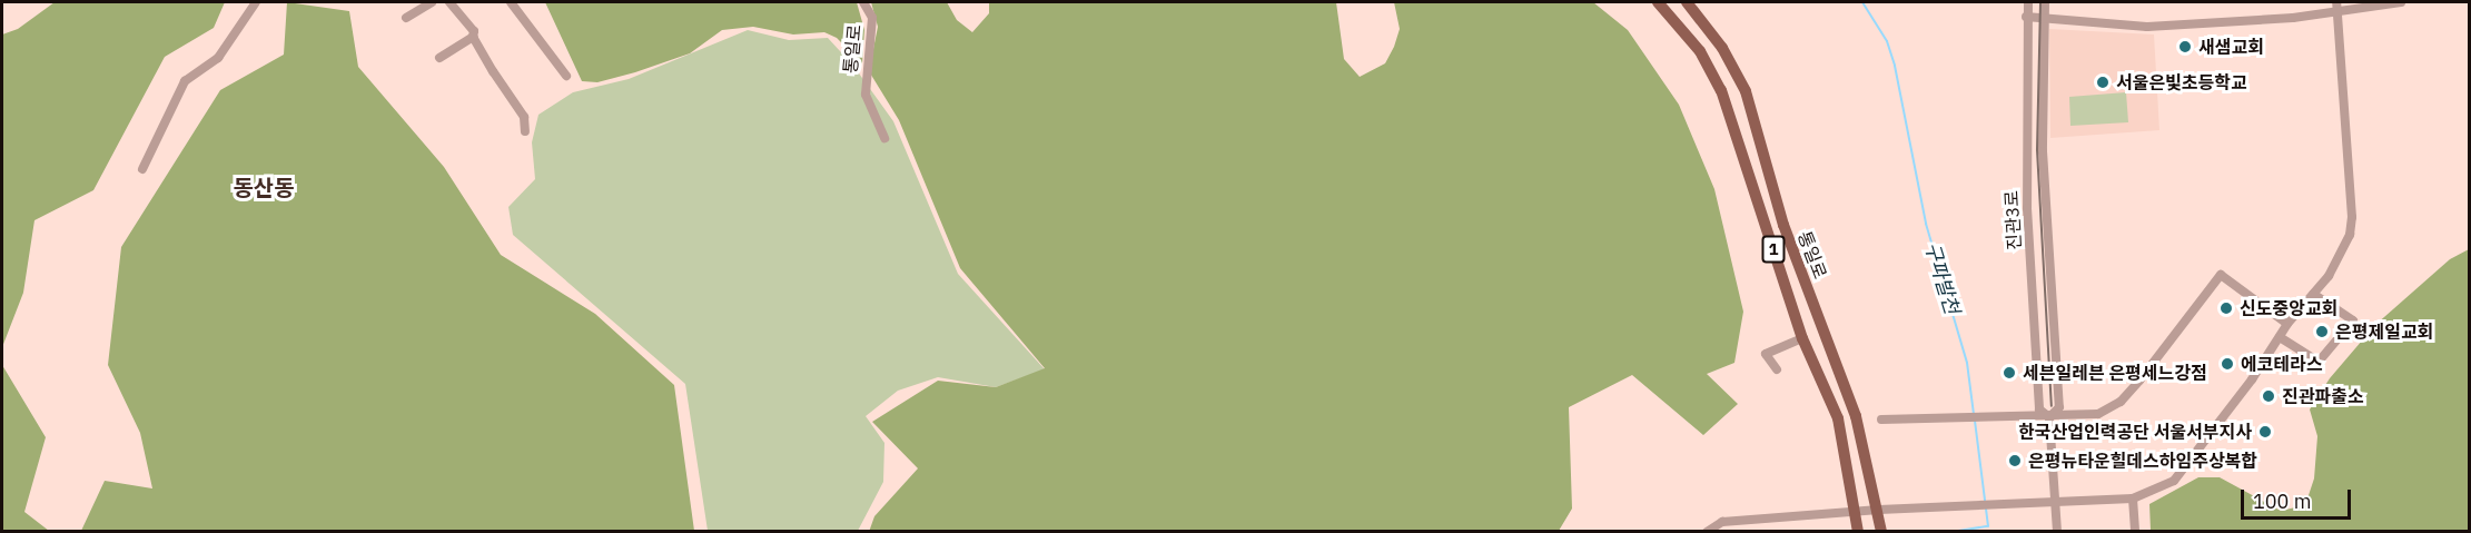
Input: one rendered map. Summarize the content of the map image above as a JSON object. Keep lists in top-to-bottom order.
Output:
{
  "streets": {
    "main road": ["통일로", "1"],
    "street": ["진관3로"]
  },
  "districts": ["동산동"],
  "water": ["구파발천"],
  "places": [
    "새샘교회",
    "서울은빛초등학교",
    "신도중앙교회",
    "은평제일교회",
    "에코테라스",
    "세븐일레븐 은평세느강점",
    "진관파출소",
    "한국산업인력공단 서울서부지사",
    "은평뉴타운힐데스하임주상복합"
  ],
  "scale_bar": "100 m"
}
